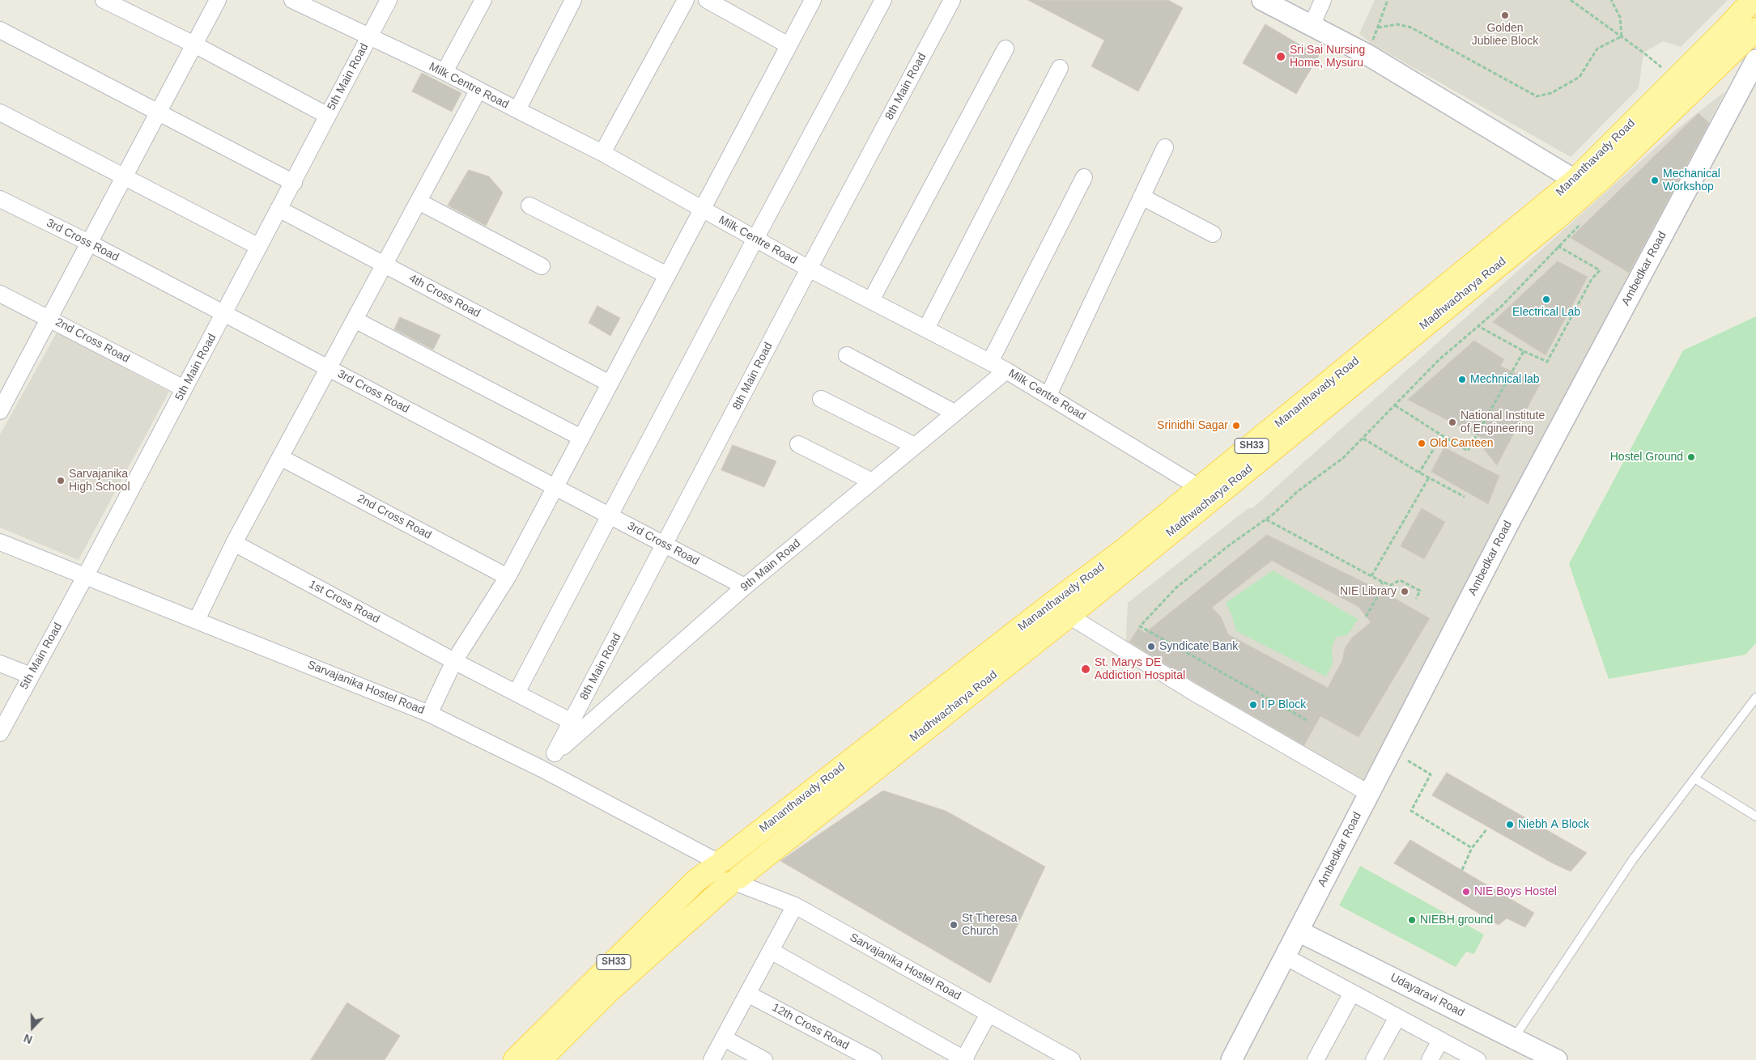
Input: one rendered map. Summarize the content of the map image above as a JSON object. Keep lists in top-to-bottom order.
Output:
{
  "streets": {
    "main road": ["Mananthavady Road", "Madhwacharya Road", "SH33"],
    "street": [
      "5th Main Road",
      "Milk Centre Road",
      "8th Main Road",
      "3rd Cross Road",
      "Ambedkar Road",
      "4th Cross Road",
      "2nd Cross Road",
      "9th Main Road",
      "1st Cross Road",
      "Sarvajanika Hostel Road",
      "Udayaravi Road",
      "12th Cross Road"
    ]
  },
  "crossings": [
    ["5th Main Road", "Milk Centre Road"],
    ["5th Main Road", "3rd Cross Road"],
    ["5th Main Road", "4th Cross Road"],
    ["5th Main Road", "2nd Cross Road"],
    ["5th Main Road", "Sarvajanika Hostel Road"],
    ["Milk Centre Road", "8th Main Road"],
    ["Milk Centre Road", "Mananthavady Road"],
    ["Milk Centre Road", "Madhwacharya Road"],
    ["Milk Centre Road", "9th Main Road"],
    ["8th Main Road", "3rd Cross Road"],
    ["8th Main Road", "9th Main Road"],
    ["8th Main Road", "1st Cross Road"],
    ["Mananthavady Road", "Madhwacharya Road"],
    ["Mananthavady Road", "Sarvajanika Hostel Road"],
    ["3rd Cross Road", "9th Main Road"],
    ["Ambedkar Road", "Udayaravi Road"],
    ["Madhwacharya Road", "Sarvajanika Hostel Road"],
    ["9th Main Road", "Sarvajanika Hostel Road"]
  ],
  "places": [
    "Golden Jubliee Block",
    "Sri Sai Nursing Home, Mysuru",
    "Mechanical Workshop",
    "Electrical Lab",
    "Mechnical lab",
    "National Institute of Engineering",
    "Srinidhi Sagar",
    "Old Canteen",
    "Hostel Ground",
    "Sarvajanika High School",
    "NIE Library",
    "Syndicate Bank",
    "St. Marys DE Addiction Hospital",
    "I P Block",
    "Niebh A Block",
    "NIE Boys Hostel",
    "NIEBH ground",
    "St Theresa Church"
  ],
  "north": "bottom"
}
